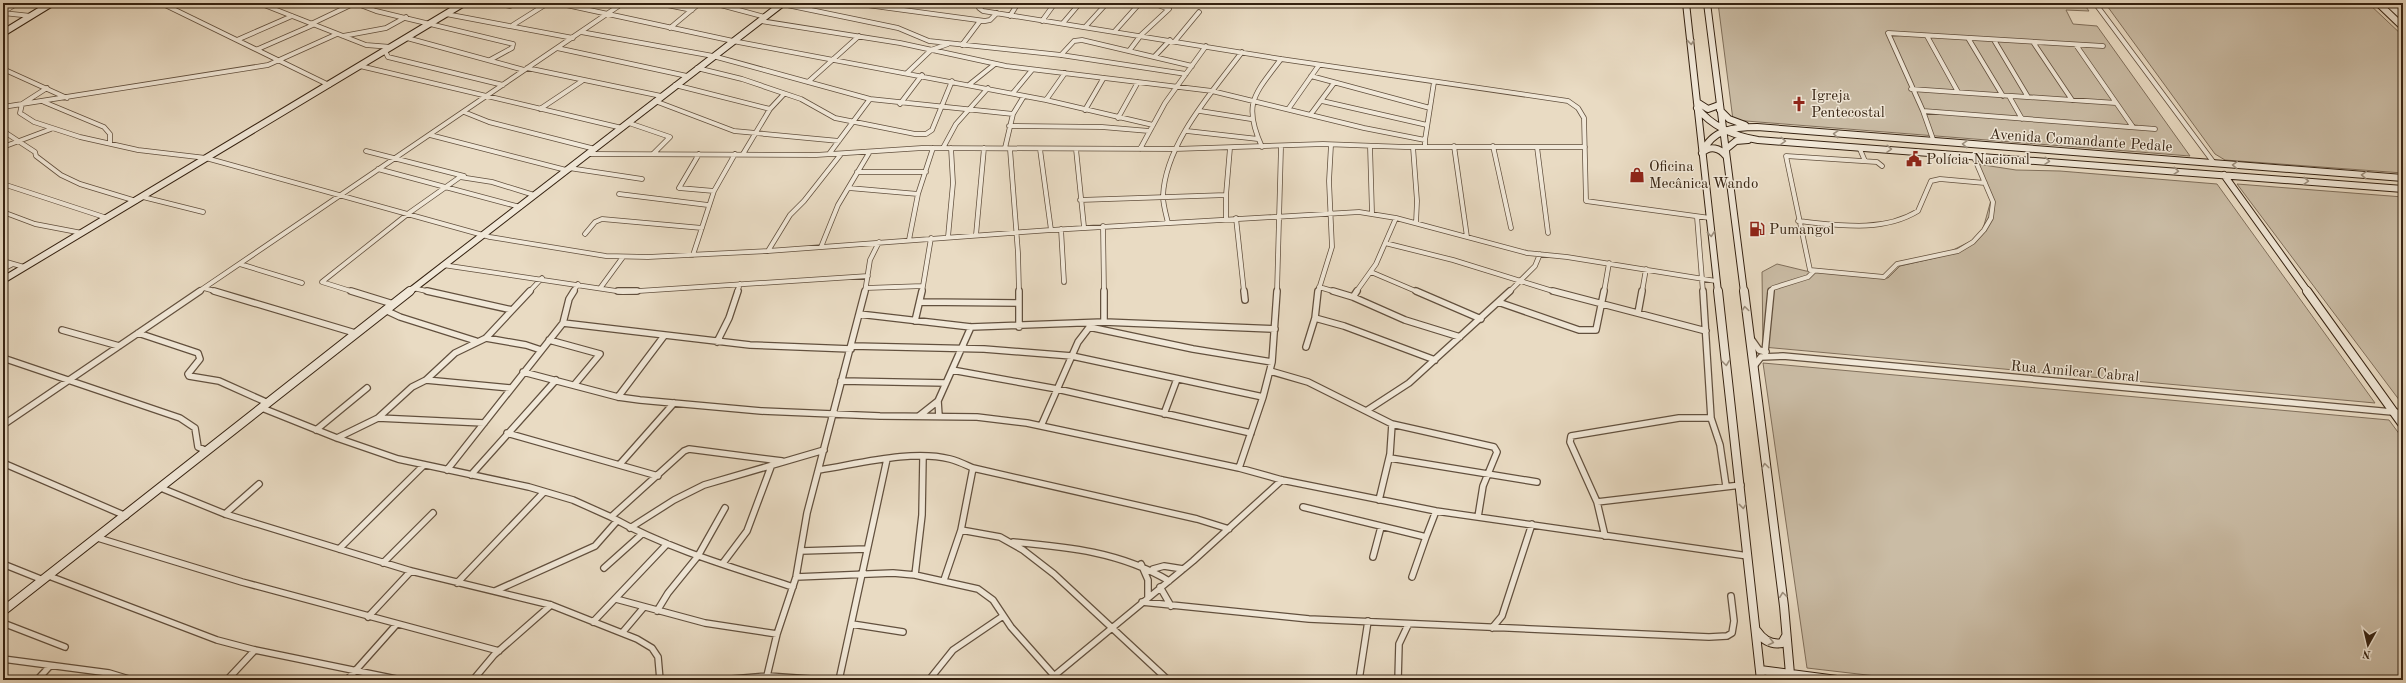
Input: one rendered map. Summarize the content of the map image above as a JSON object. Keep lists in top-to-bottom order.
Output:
{
  "streets": {
    "street": ["Avenida Comandante Pedale", "Rua Amilcar Cabral"]
  },
  "places": {
    "church": ["Igreja Pentecostal"],
    "public building": ["Polícia Nacional"],
    "shop": ["Oficina Mecânica Wando"],
    "fuel station": ["Pumangol"]
  },
  "north": "bottom"
}
